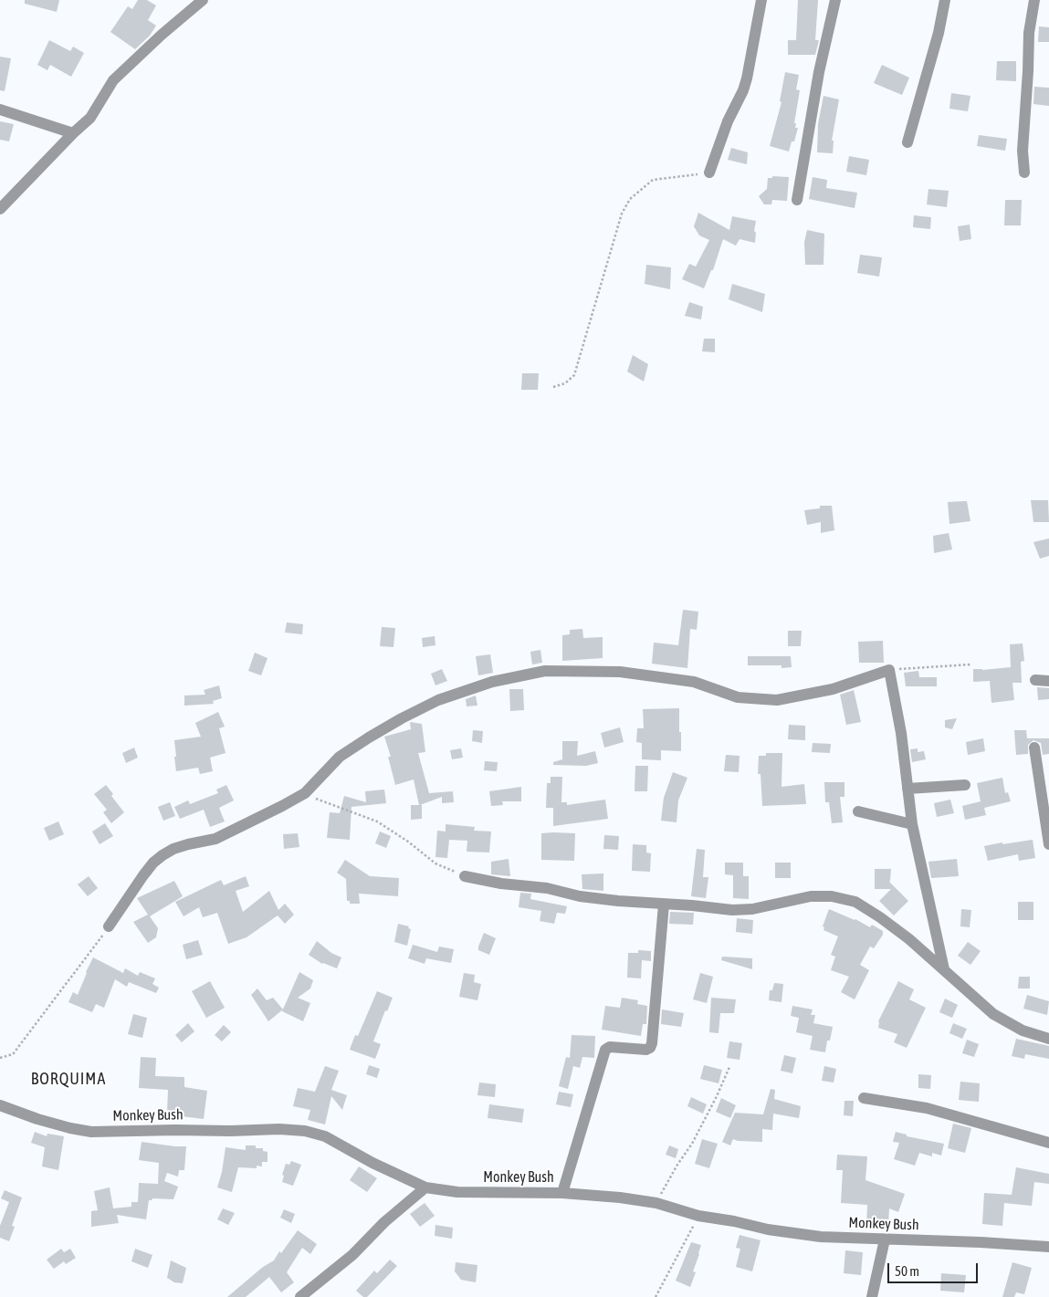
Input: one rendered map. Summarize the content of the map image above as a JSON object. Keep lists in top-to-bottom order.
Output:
{
  "streets": {
    "street": ["Monkey Bush"]
  },
  "districts": ["BORQUIMA"],
  "scale_bar": "50 m"
}
